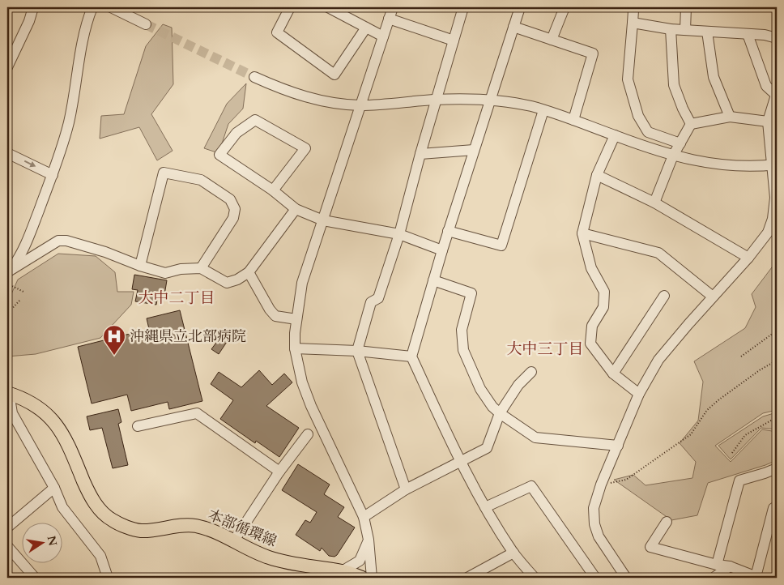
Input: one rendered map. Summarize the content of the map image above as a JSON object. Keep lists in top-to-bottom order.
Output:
{
  "streets": {
    "main road": ["本部循環線"]
  },
  "districts": ["大中二丁目", "大中三丁目"],
  "places": {
    "hospital": ["沖縄県立北部病院"]
  },
  "north": "right"
}
